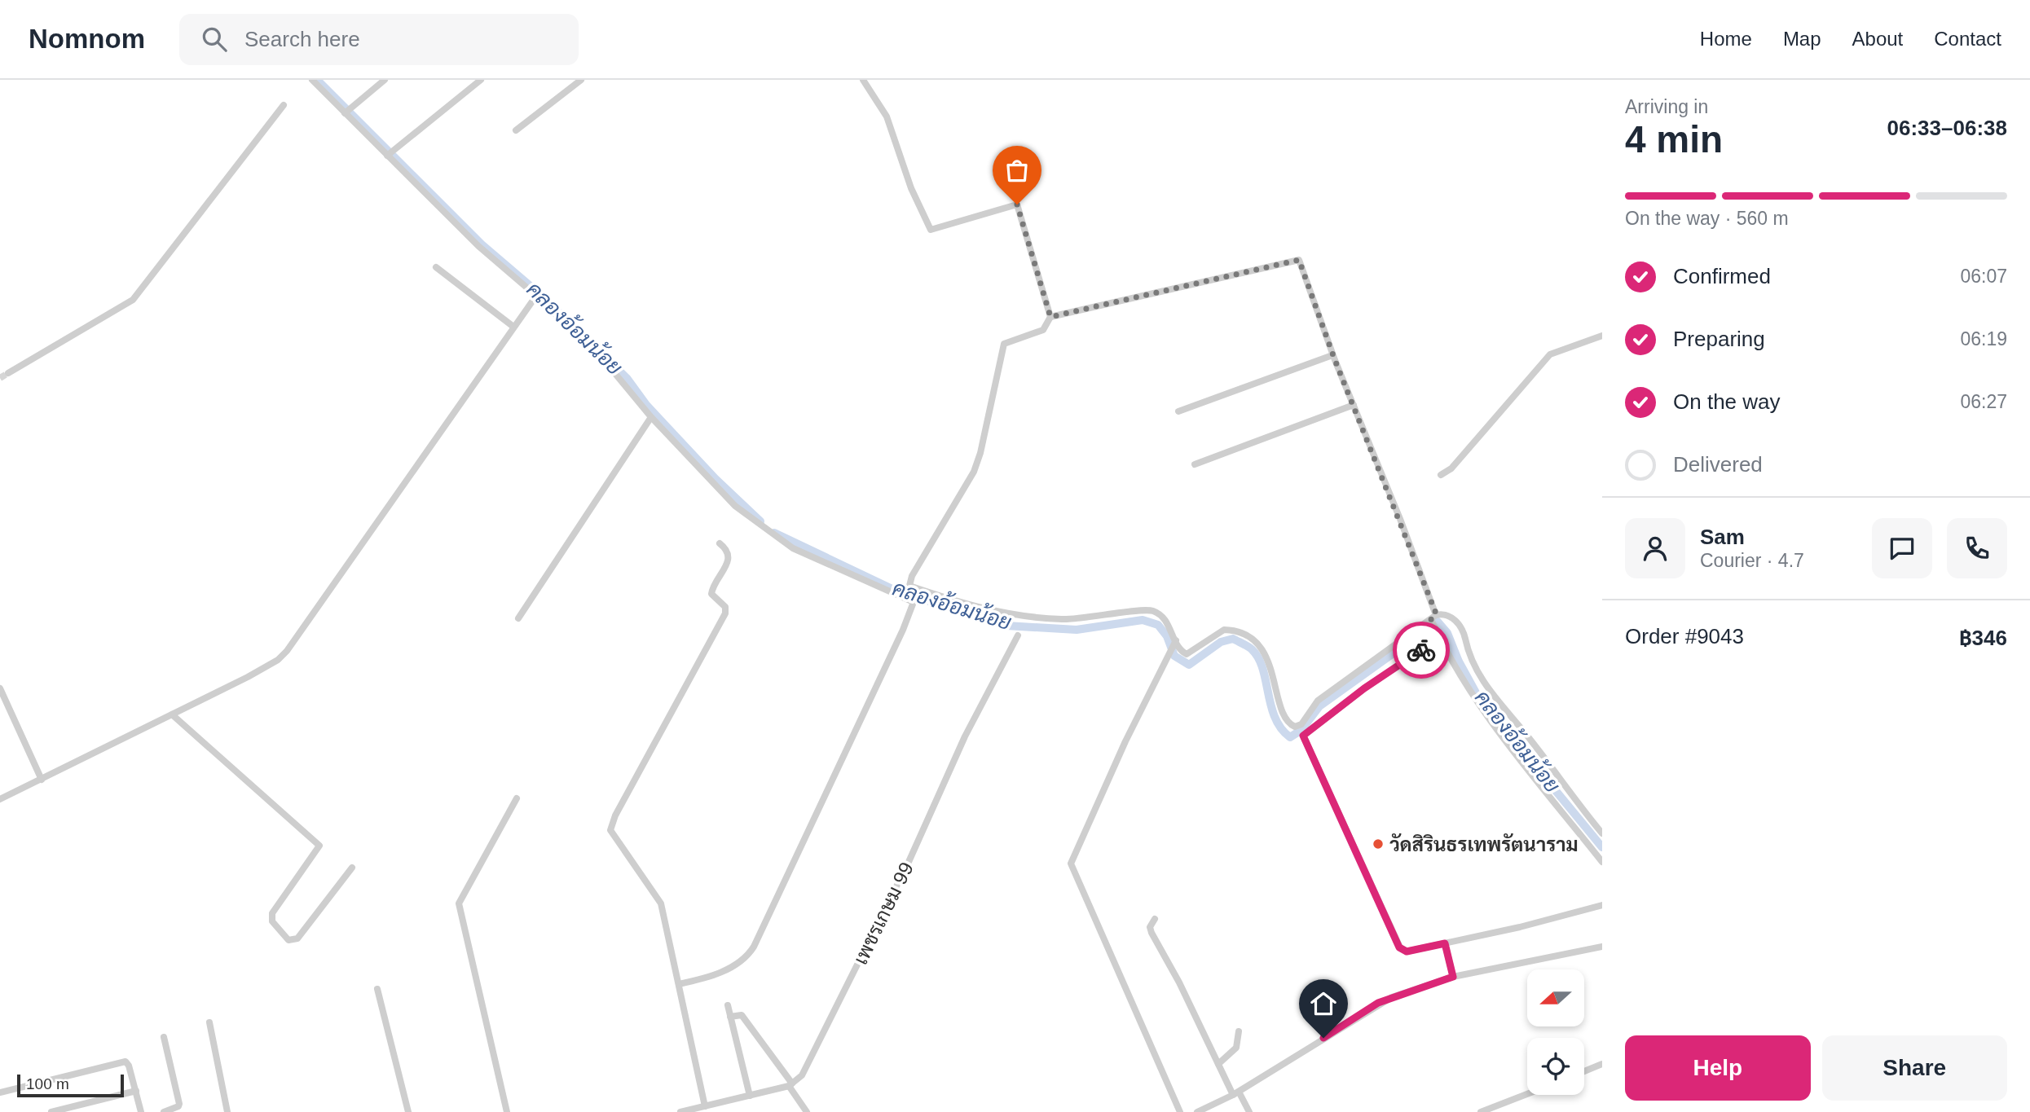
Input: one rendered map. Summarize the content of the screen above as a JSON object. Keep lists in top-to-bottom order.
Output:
{
  "streets": {
    "street": ["เพชรเกษม 99"]
  },
  "water": ["คลองอ้อมน้อย"],
  "places": ["วัดสิรินธรเทพรัตนาราม"],
  "scale_bar": "100 m",
  "north": "left",
  "page": {
    "header": "Nomnom",
    "search": "Search here",
    "nav": [
      "Home",
      "Map",
      "About",
      "Contact"
    ],
    "heading": ["4 min", "Arriving in", "06:33–06:38"],
    "panel": [
      "Sam",
      "Courier · 4.7",
      "Order #9043",
      "฿346"
    ],
    "bar": "On the way · 560 m",
    "list": [
      ["Confirmed", "06:07"],
      ["Preparing", "06:19"],
      ["On the way", "06:27"],
      "Delivered"
    ],
    "buttons": ["Help", "Share"],
    "scale": "100 m"
  }
}
